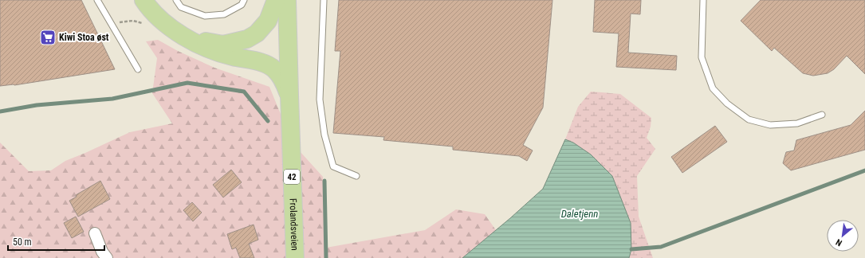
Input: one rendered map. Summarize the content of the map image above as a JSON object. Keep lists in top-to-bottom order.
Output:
{
  "streets": {
    "main road": ["42", "Frolandsveien"]
  },
  "water": ["Daletjenn"],
  "places": {
    "supermarket": ["Kiwi Stoa øst"]
  },
  "scale_bar": "50 m",
  "north": "bottom left"
}
